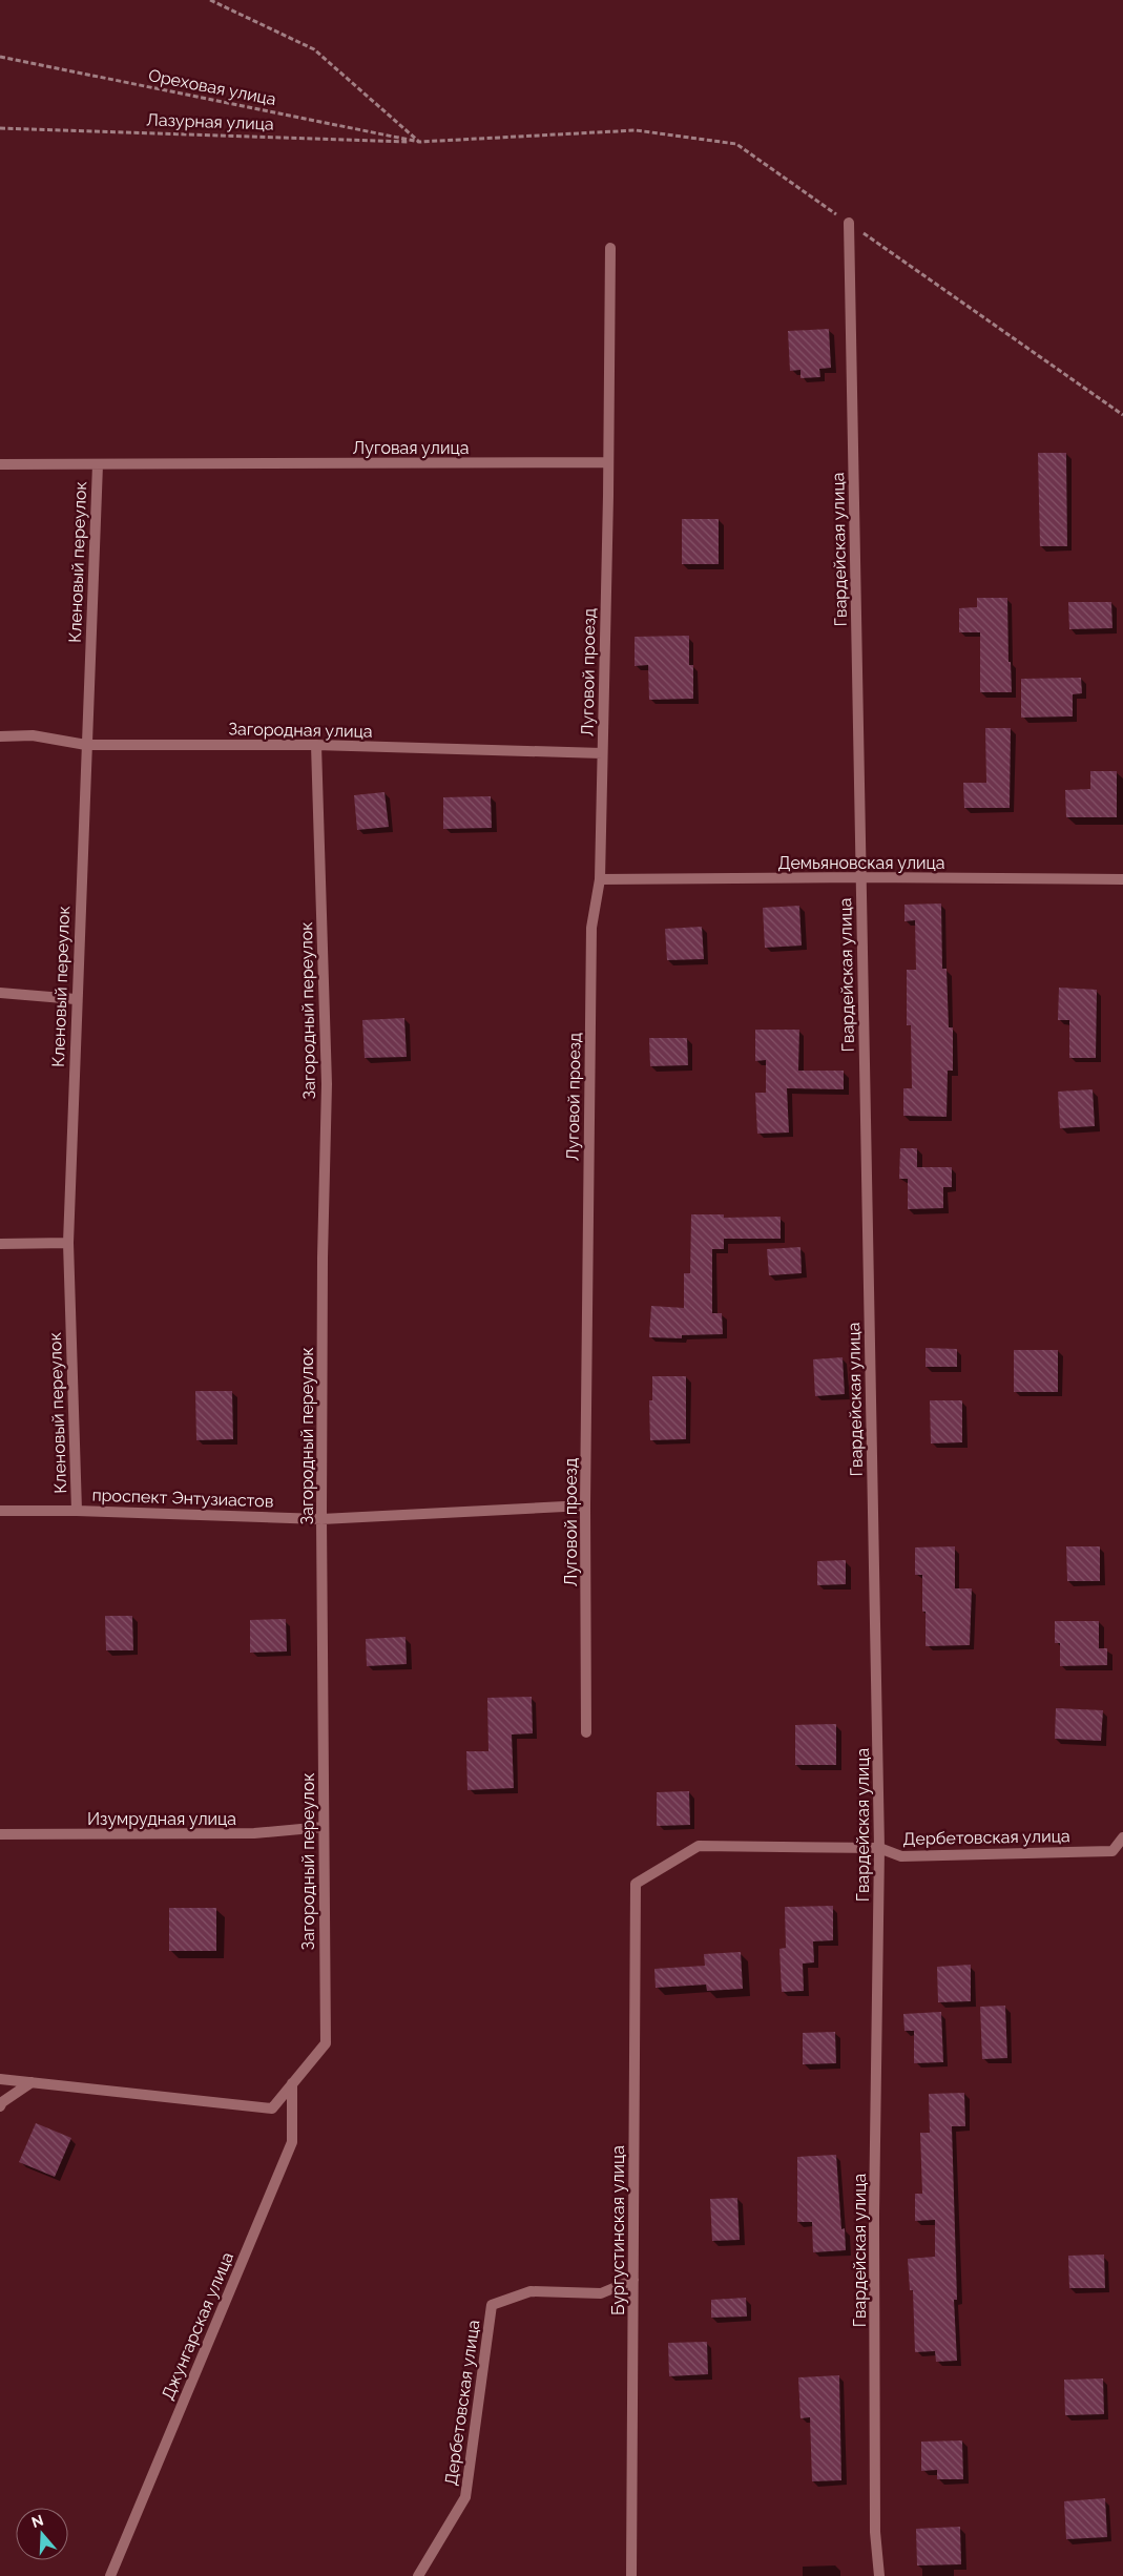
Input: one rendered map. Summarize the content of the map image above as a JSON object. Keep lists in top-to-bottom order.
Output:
{
  "streets": {
    "street": [
      "Луговая улица",
      "Гвардейская улица",
      "Кленовый переулок",
      "Луговой проезд",
      "Загородная улица",
      "Демьяновская улица",
      "Загородный переулок",
      "проспект Энтузиастов",
      "Изумрудная улица",
      "Дербетовская улица",
      "Бургустинская улица",
      "Джунгарская улица"
    ],
    "path": ["Ореховая улица", "Лазурная улица"]
  },
  "crossings": [
    ["Ореховая улица", "Лазурная улица"],
    ["Луговая улица", "Кленовый переулок"],
    ["Луговая улица", "Луговой проезд"],
    ["Гвардейская улица", "Демьяновская улица"],
    ["Гвардейская улица", "Дербетовская улица"],
    ["Кленовый переулок", "Загородная улица"],
    ["Кленовый переулок", "проспект Энтузиастов"],
    ["Луговой проезд", "Загородная улица"],
    ["Луговой проезд", "Демьяновская улица"],
    ["Луговой проезд", "проспект Энтузиастов"],
    ["Загородная улица", "Загородный переулок"],
    ["Загородный переулок", "проспект Энтузиастов"],
    ["Загородный переулок", "Изумрудная улица"],
    ["Загородный переулок", "Джунгарская улица"],
    ["Дербетовская улица", "Бургустинская улица"]
  ],
  "north": "top"
}
